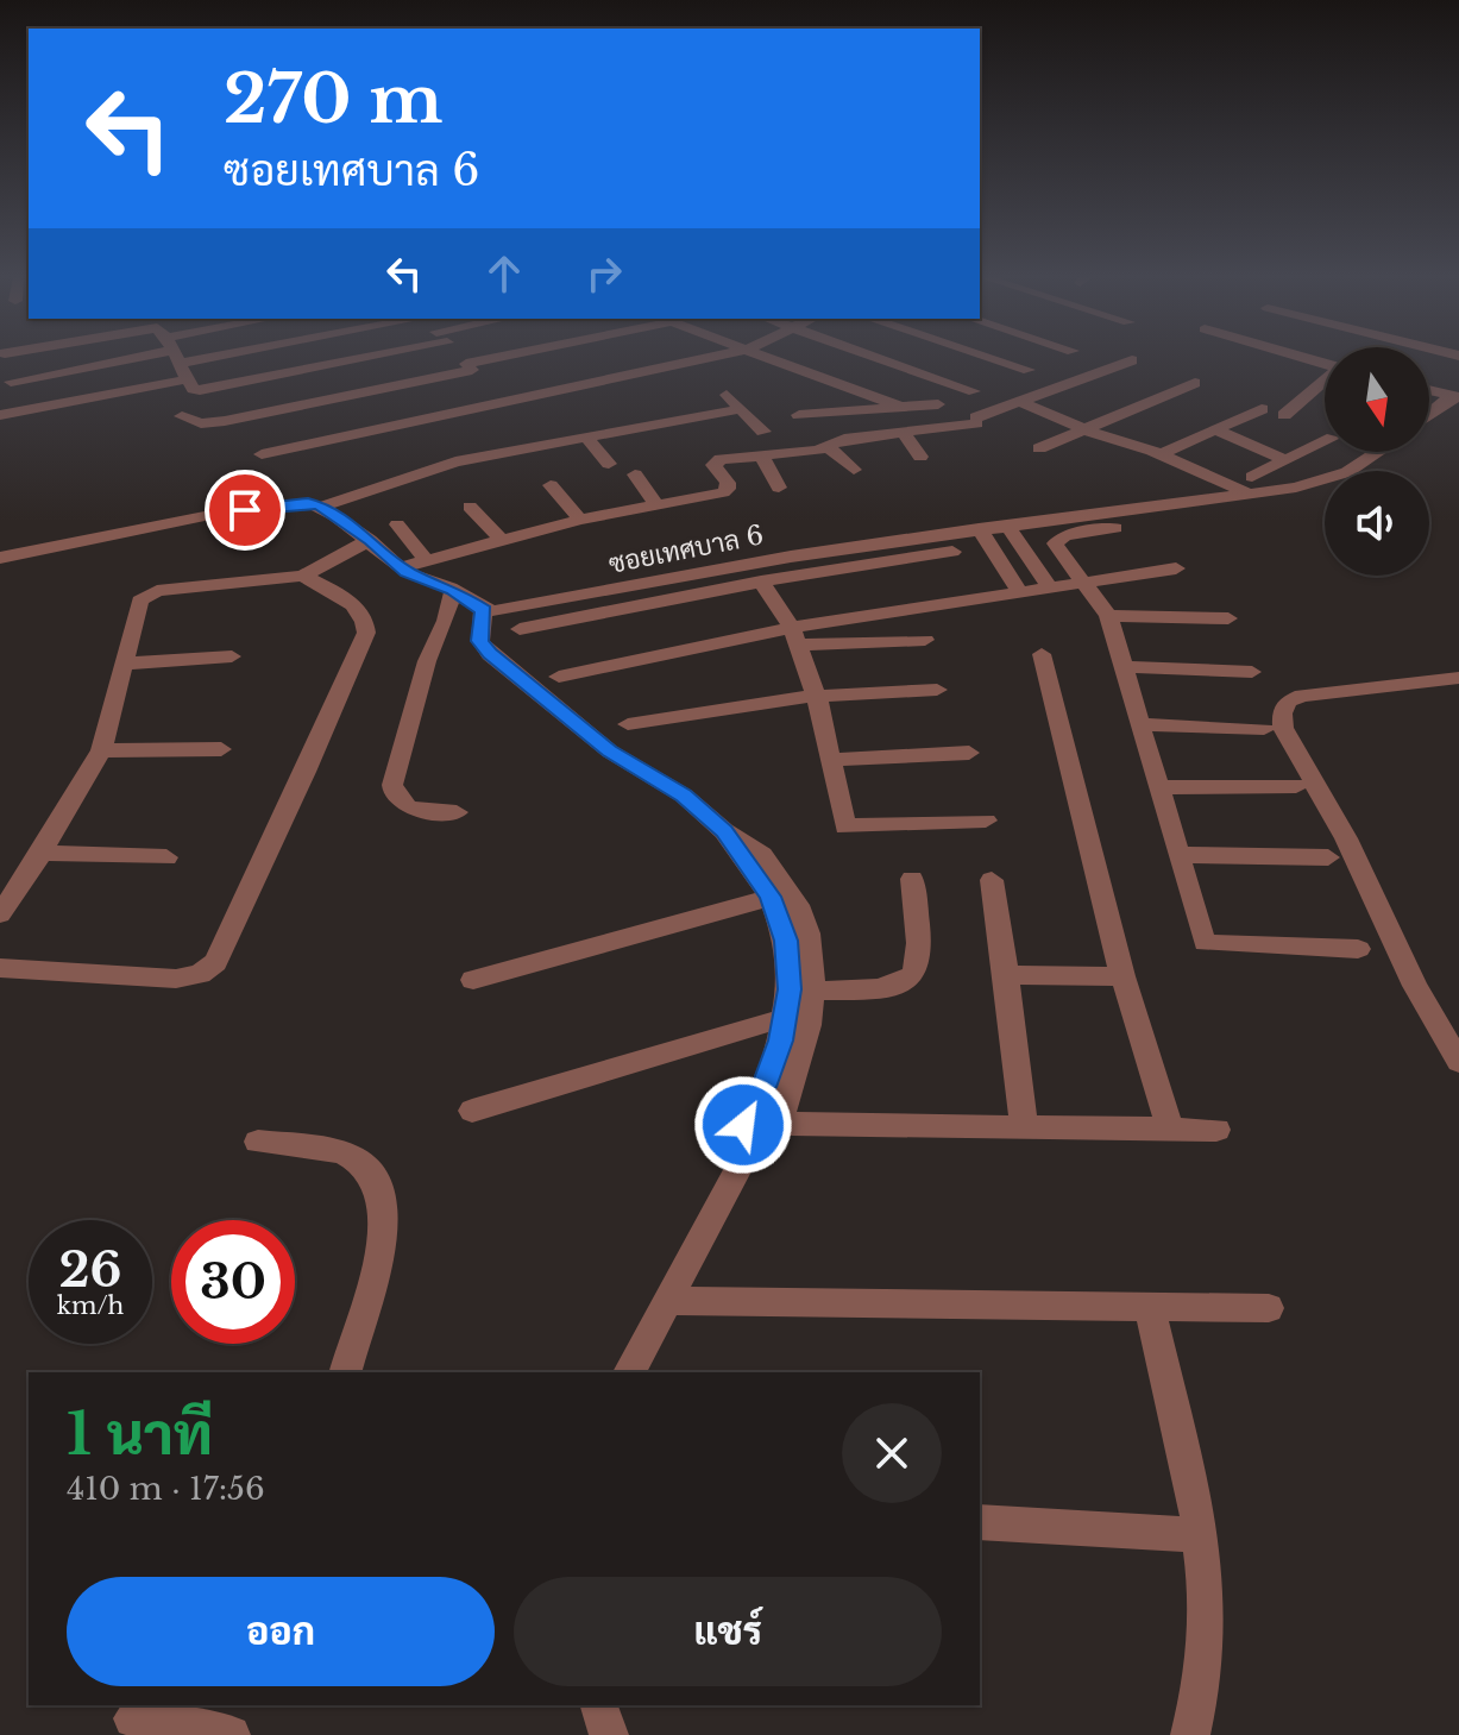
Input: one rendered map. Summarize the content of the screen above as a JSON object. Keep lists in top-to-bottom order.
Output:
{
  "streets": {
    "street": ["ซอยเทศบาล 6"]
  },
  "north": "bottom",
  "page": {
    "turn": ["270 m", "ซอยเทศบาล 6"],
    "speed": "26 km/h",
    "limit": "30",
    "heading": ["1 นาที", "410 m · 17:56"],
    "buttons": ["ออก", "แชร์"]
  }
}
